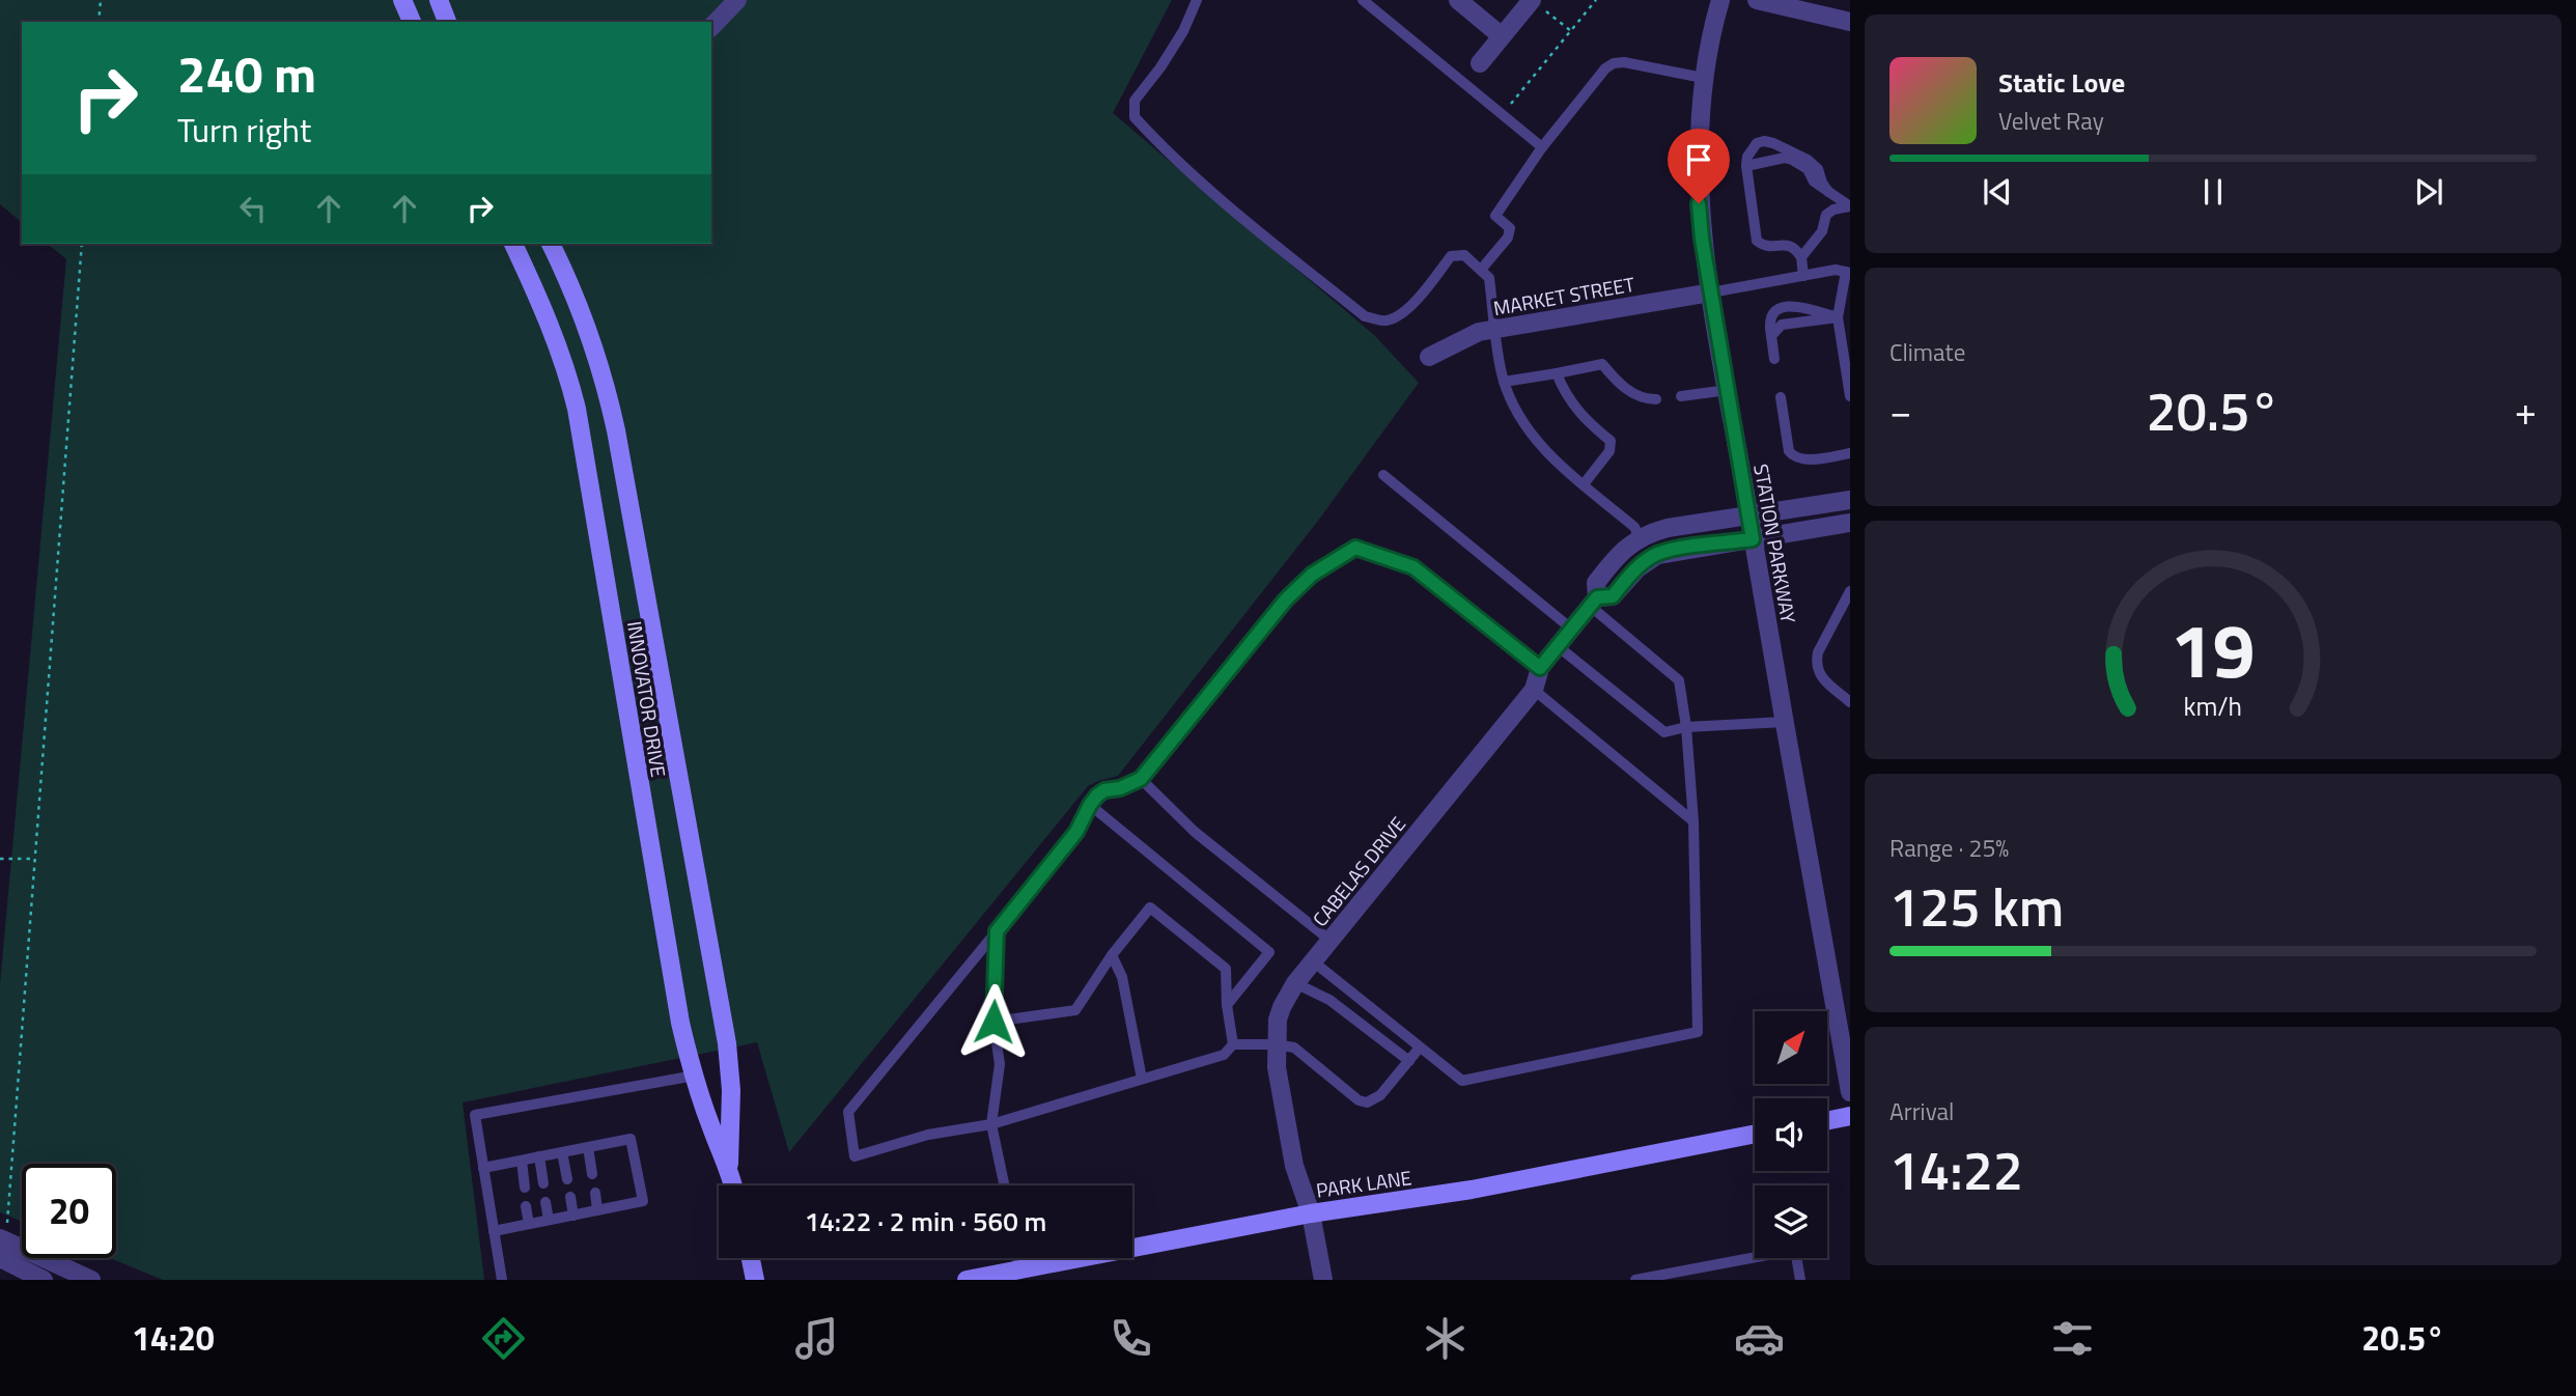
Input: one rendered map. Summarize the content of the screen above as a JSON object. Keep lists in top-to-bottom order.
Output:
{
  "streets": {
    "main road": ["INNOVATOR DRIVE", "PARK LANE"],
    "street": ["MARKET STREET", "STATION PARKWAY", "CABELAS DRIVE"]
  },
  "crossings": [
    ["MARKET STREET", "STATION PARKWAY"],
    ["STATION PARKWAY", "CABELAS DRIVE"],
    ["CABELAS DRIVE", "PARK LANE"]
  ],
  "north": "top right",
  "page": {
    "turn": ["240 m", "Turn right"],
    "song": ["Static Love", "Velvet Ray"],
    "tile": [
      "Climate",
      ["Range · 25%", "125 km"],
      ["Arrival", "14:22"]
    ],
    "heat": ["−", "20.5°", "+"],
    "limit": "20",
    "trip": "14:22 · 2 min · 560 m",
    "tabs": ["14:20", "20.5°"],
    "gauge": ["19", "km/h"]
  }
}
